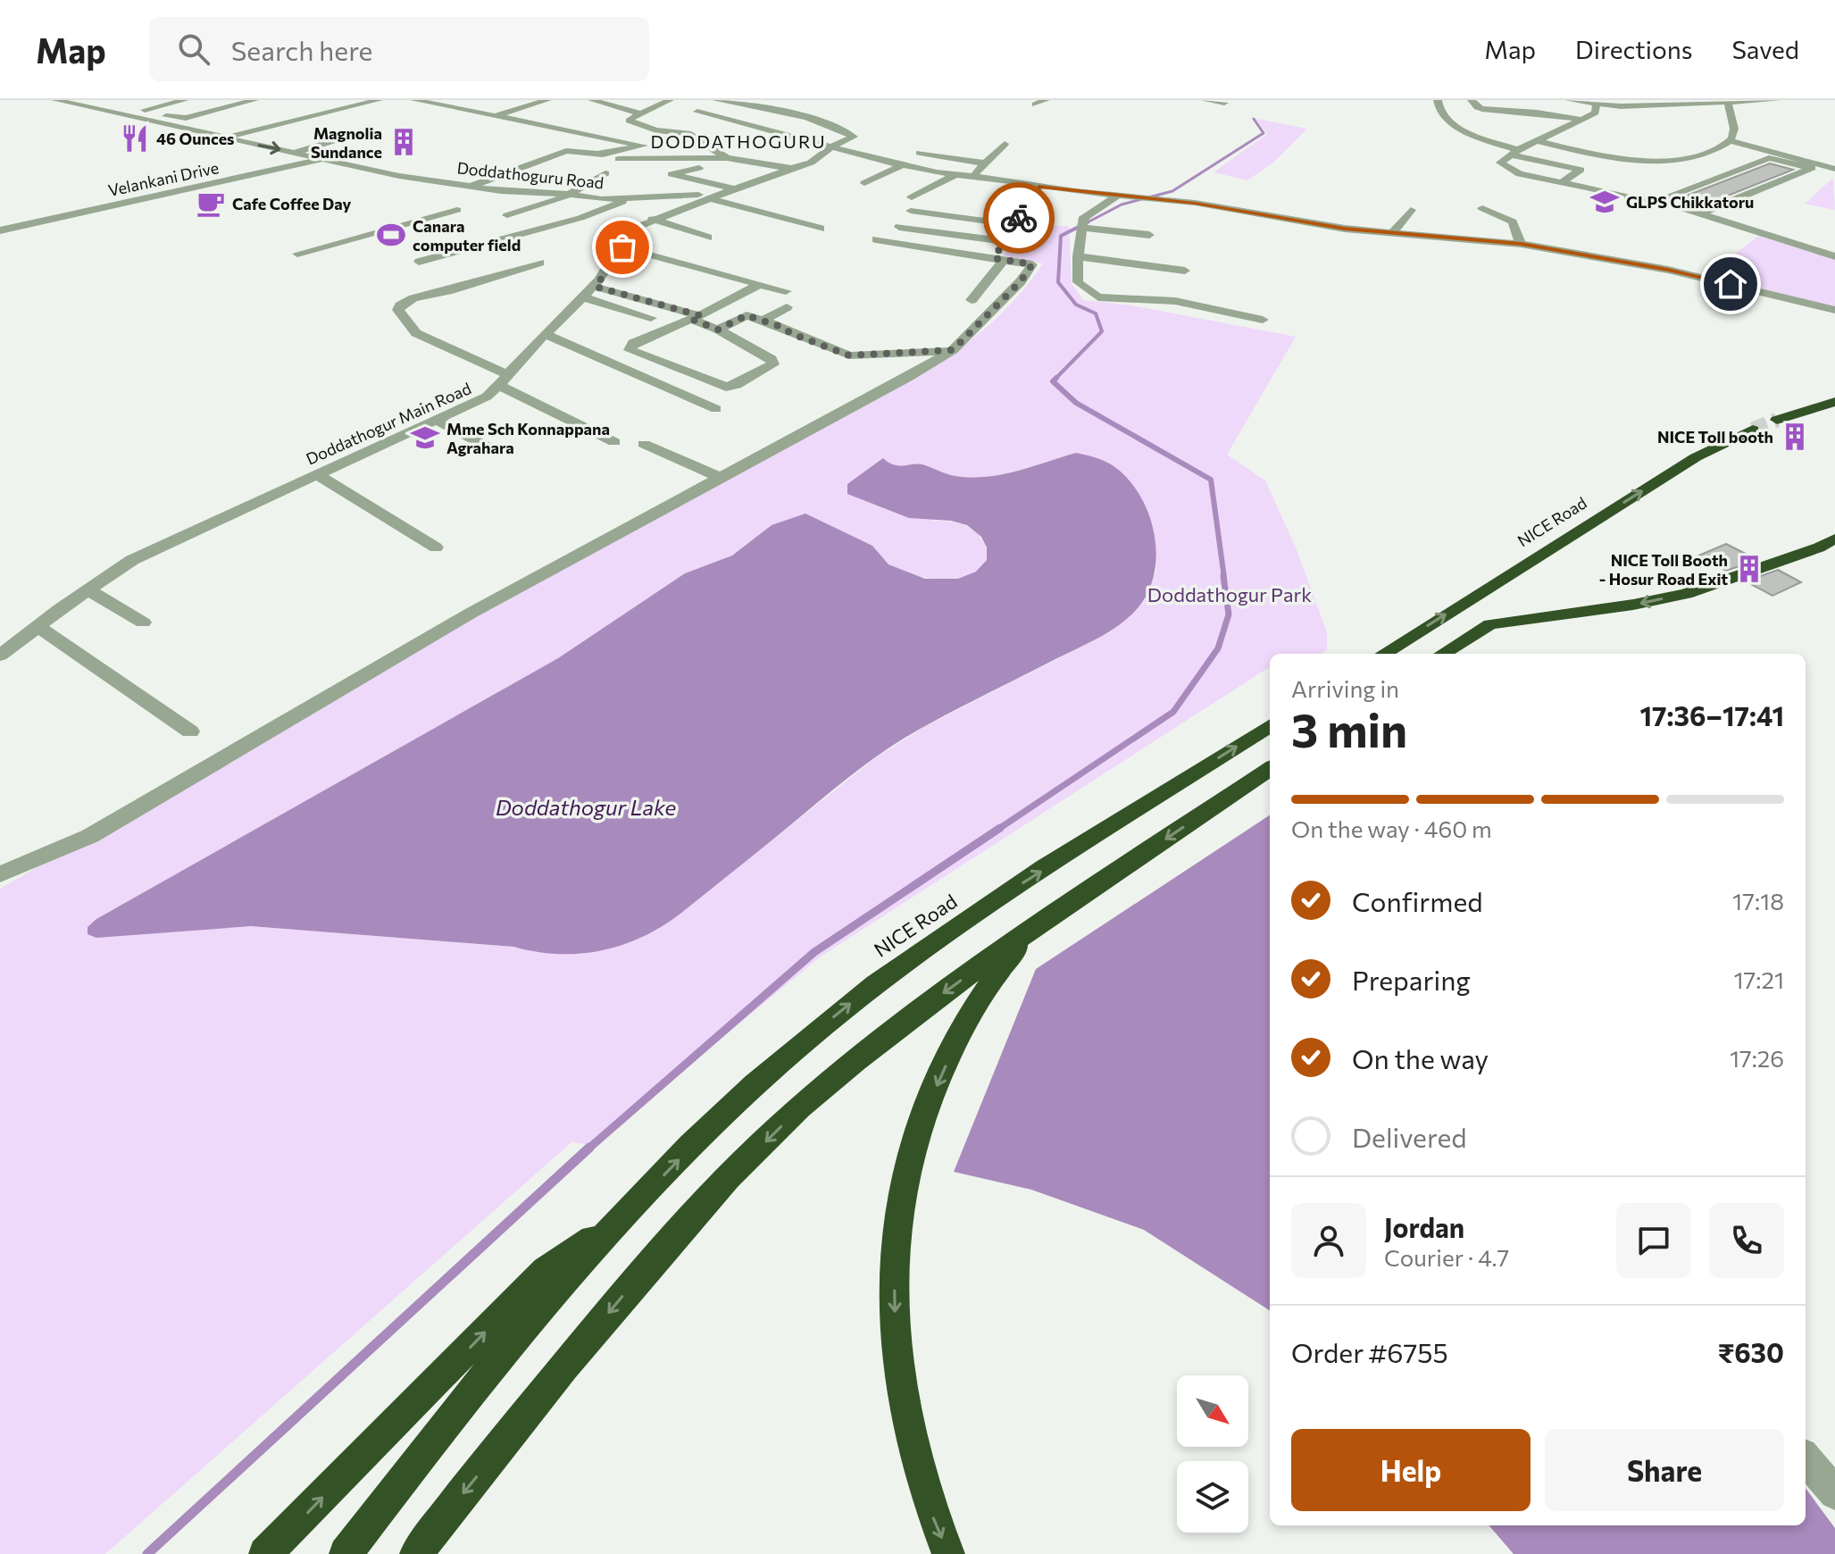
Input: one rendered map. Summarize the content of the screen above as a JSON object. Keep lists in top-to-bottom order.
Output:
{
  "streets": {
    "highway": ["NICE Road"],
    "street": ["Doddathoguru Road", "Velankani Drive", "Doddathogur Main Road"]
  },
  "crossings": [
    ["Doddathoguru Road", "Velankani Drive"],
    ["Doddathoguru Road", "Doddathogur Main Road"]
  ],
  "districts": ["DODDATHOGURU"],
  "water": ["Doddathogur Lake"],
  "parks": ["Doddathogur Park"],
  "places": {
    "restaurant": ["46 Ounces"],
    "building": ["Magnolia Sundance", "NICE Toll booth", "NICE Toll Booth - Hosur Road Exit"],
    "school or university": ["GLPS Chikkatoru", "Mme Sch Konnappana Agrahara"],
    "cafe": ["Cafe Coffee Day"],
    "sports": ["Canara computer field"]
  },
  "north": "bottom right",
  "page": {
    "header": "Map",
    "search": "Search here",
    "nav": ["Map", "Directions", "Saved"],
    "heading": ["3 min", "Arriving in", "17:36–17:41"],
    "panel": [
      "Jordan",
      "Courier · 4.7",
      "Order #6755",
      "₹630"
    ],
    "bar": "On the way · 460 m",
    "list": [
      ["Confirmed", "17:18"],
      ["Preparing", "17:21"],
      ["On the way", "17:26"],
      "Delivered"
    ],
    "buttons": ["Help", "Share"]
  }
}
